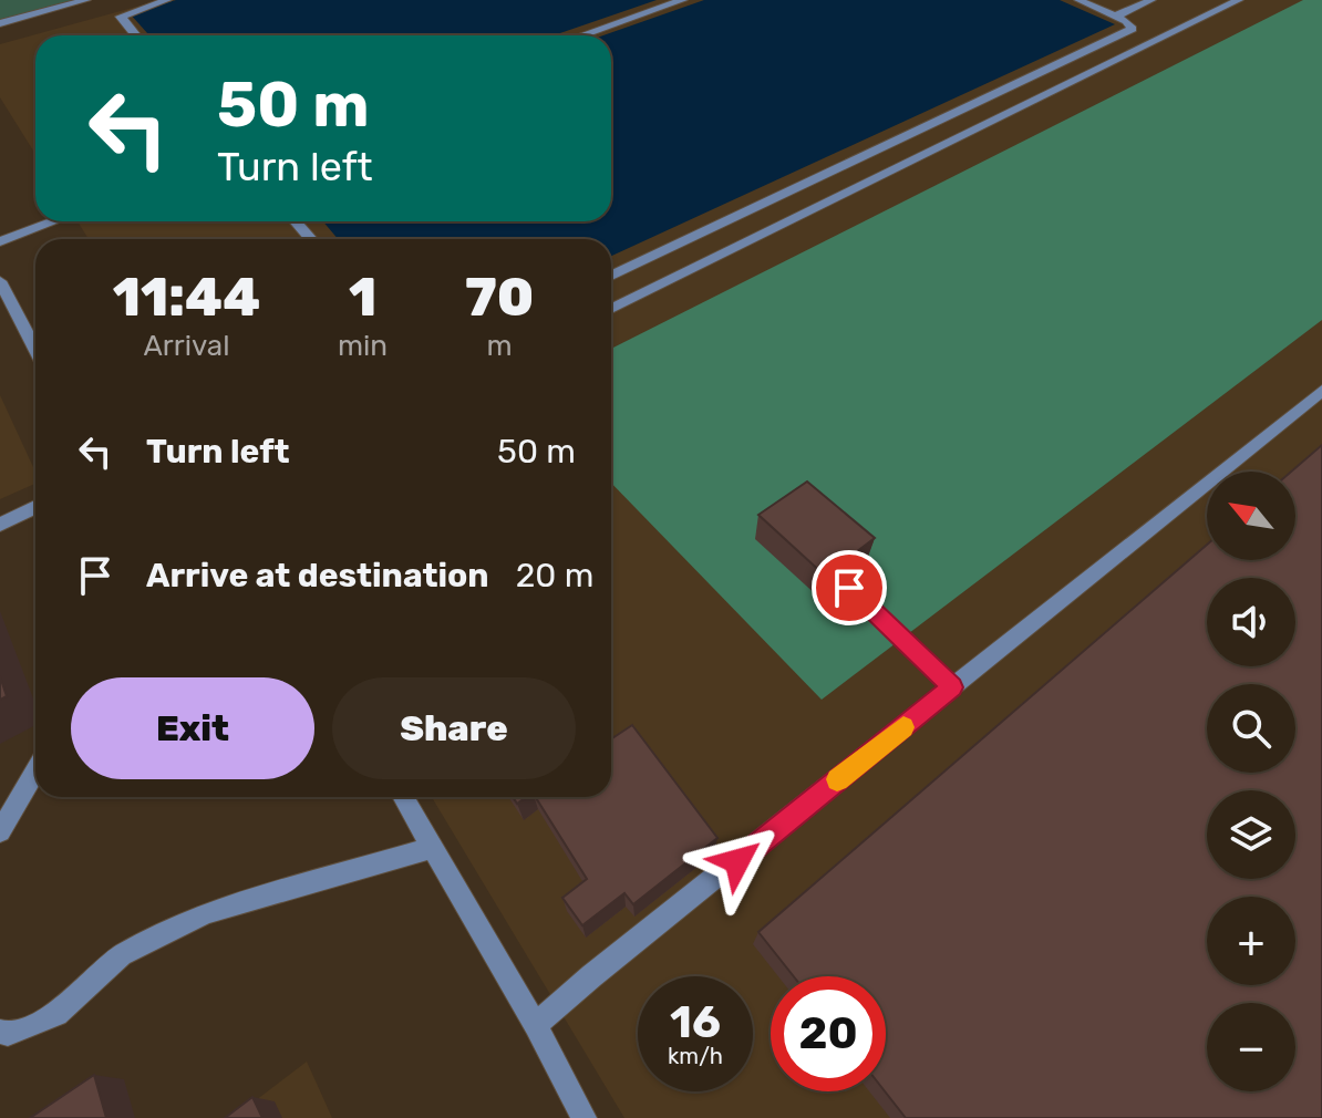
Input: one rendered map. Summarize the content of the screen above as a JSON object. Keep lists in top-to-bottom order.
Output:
{
  "north": "top left",
  "page": {
    "turn": ["50 m", "Turn left"],
    "eta": [
      "11:44",
      "Arrival",
      "1",
      "min",
      "70",
      "m"
    ],
    "list": [
      {
        "name": "Turn left",
        "value": "50 m"
      },
      {
        "name": "Arrive at destination",
        "value": "20 m"
      }
    ],
    "map_buttons": ["+", "−"],
    "buttons": ["Exit", "Share"],
    "speed": "16 km/h",
    "limit": "20"
  }
}
